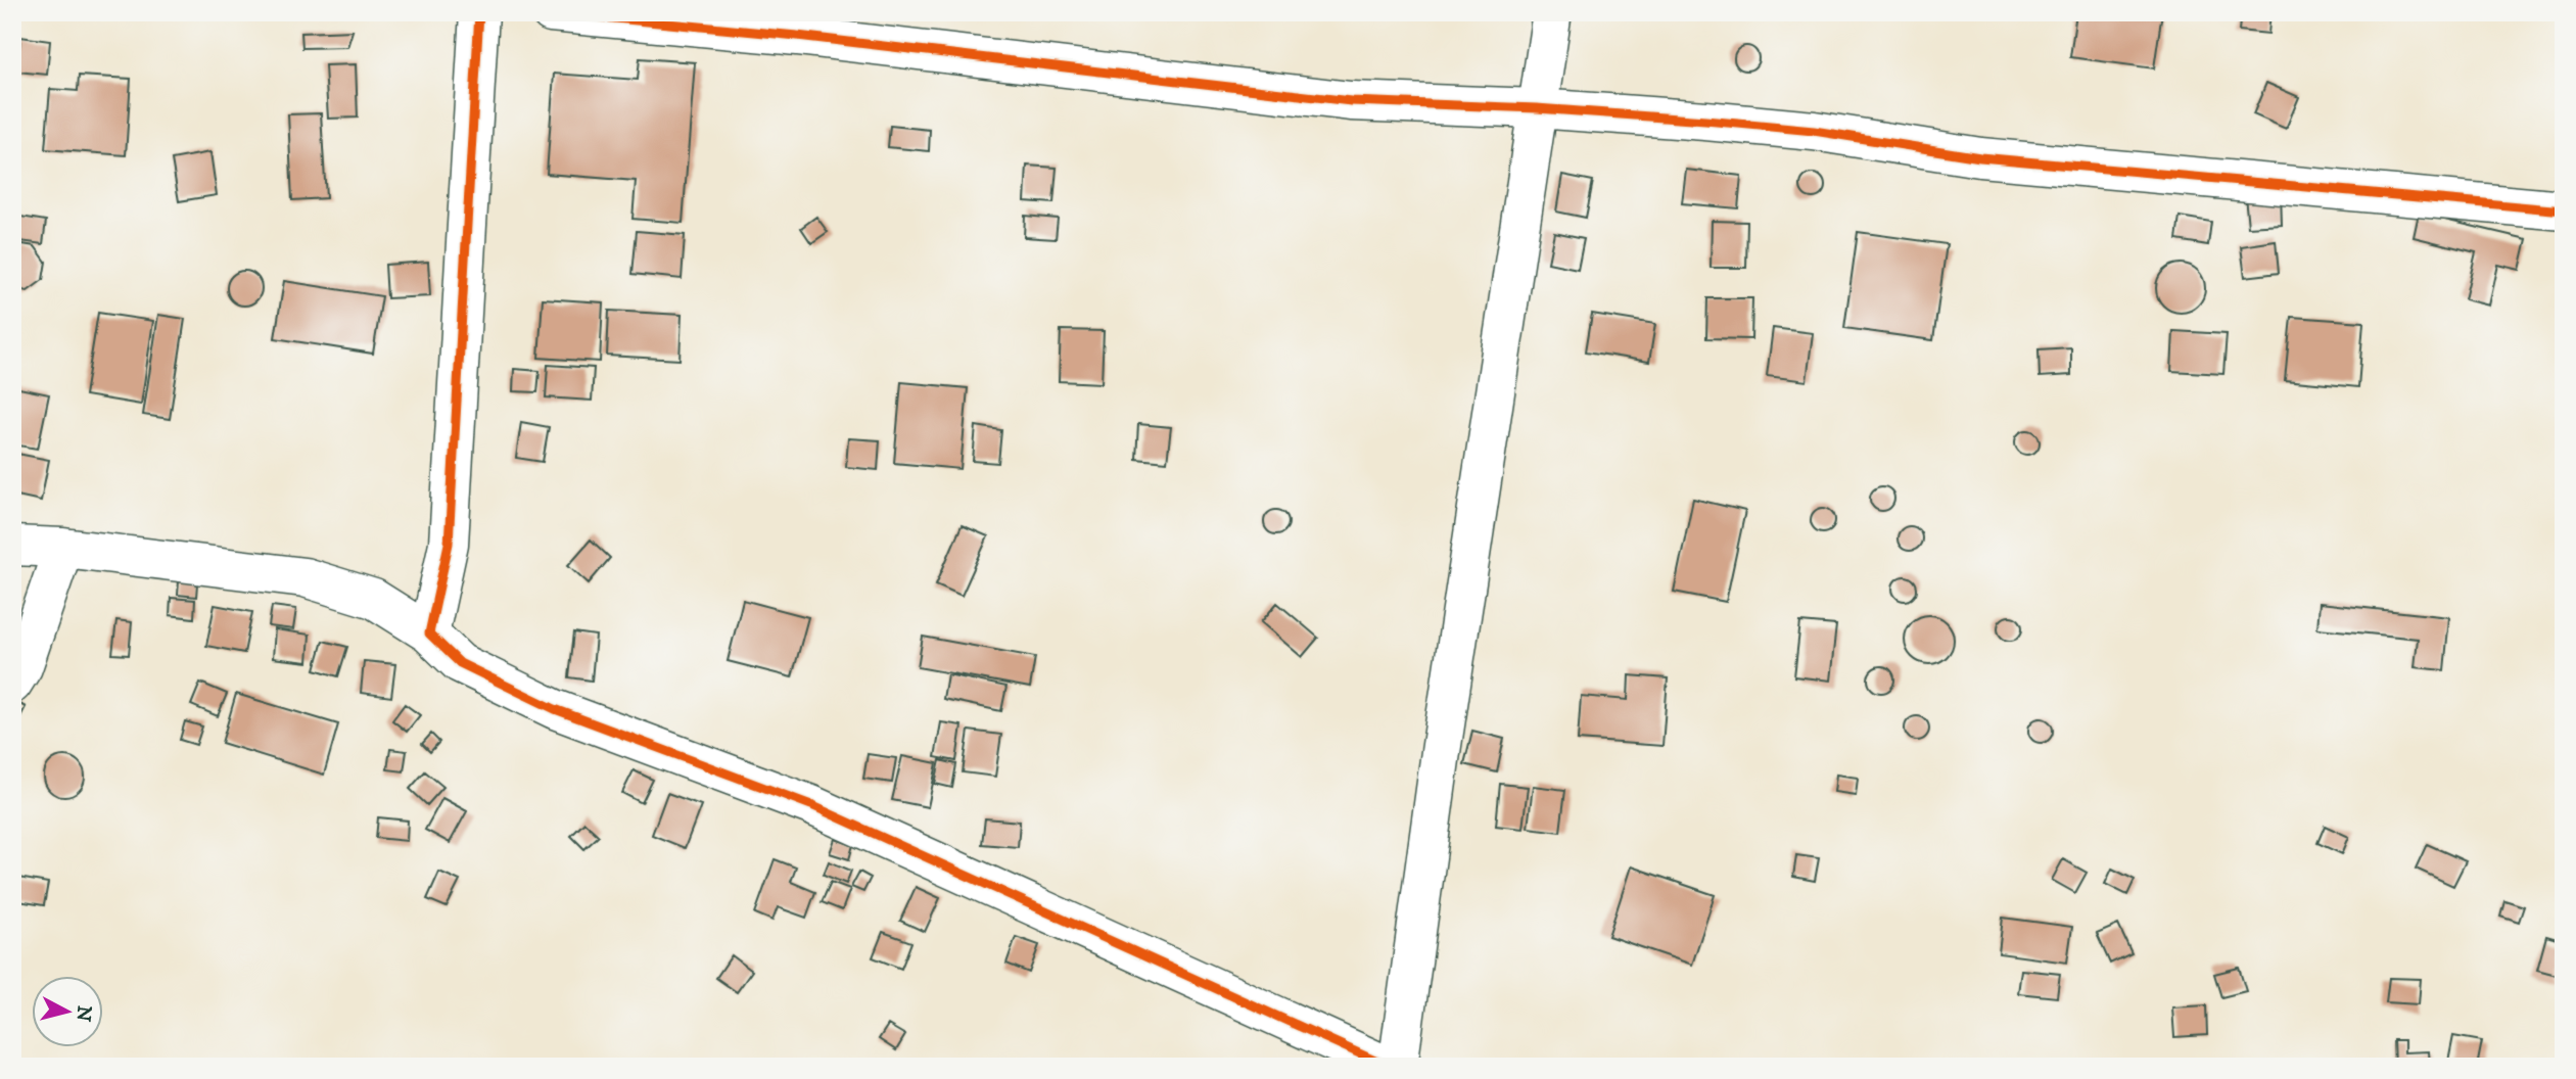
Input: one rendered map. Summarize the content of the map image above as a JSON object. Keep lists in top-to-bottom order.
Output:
{
  "north": "right"
}
